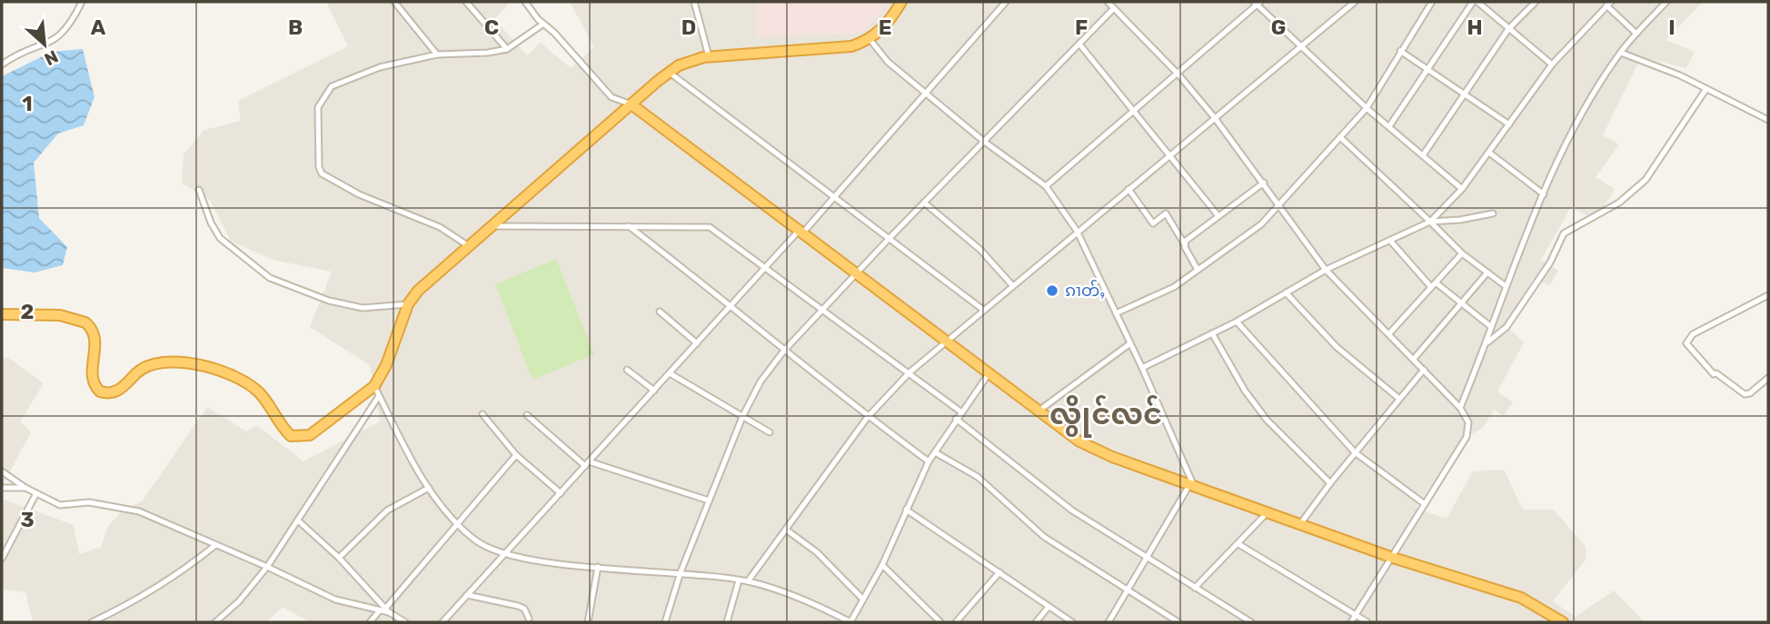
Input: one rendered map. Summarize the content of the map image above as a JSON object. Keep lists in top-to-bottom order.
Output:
{
  "districts": ["လွိုင်လင်"],
  "places": ["ၵၢတ်ႇ"],
  "north": "bottom right",
  "grid": {
    "columns": [
      "A",
      "B",
      "C",
      "D",
      "E",
      "F",
      "G",
      "H",
      "I"
    ],
    "rows": ["1", "2", "3"]
  }
}
